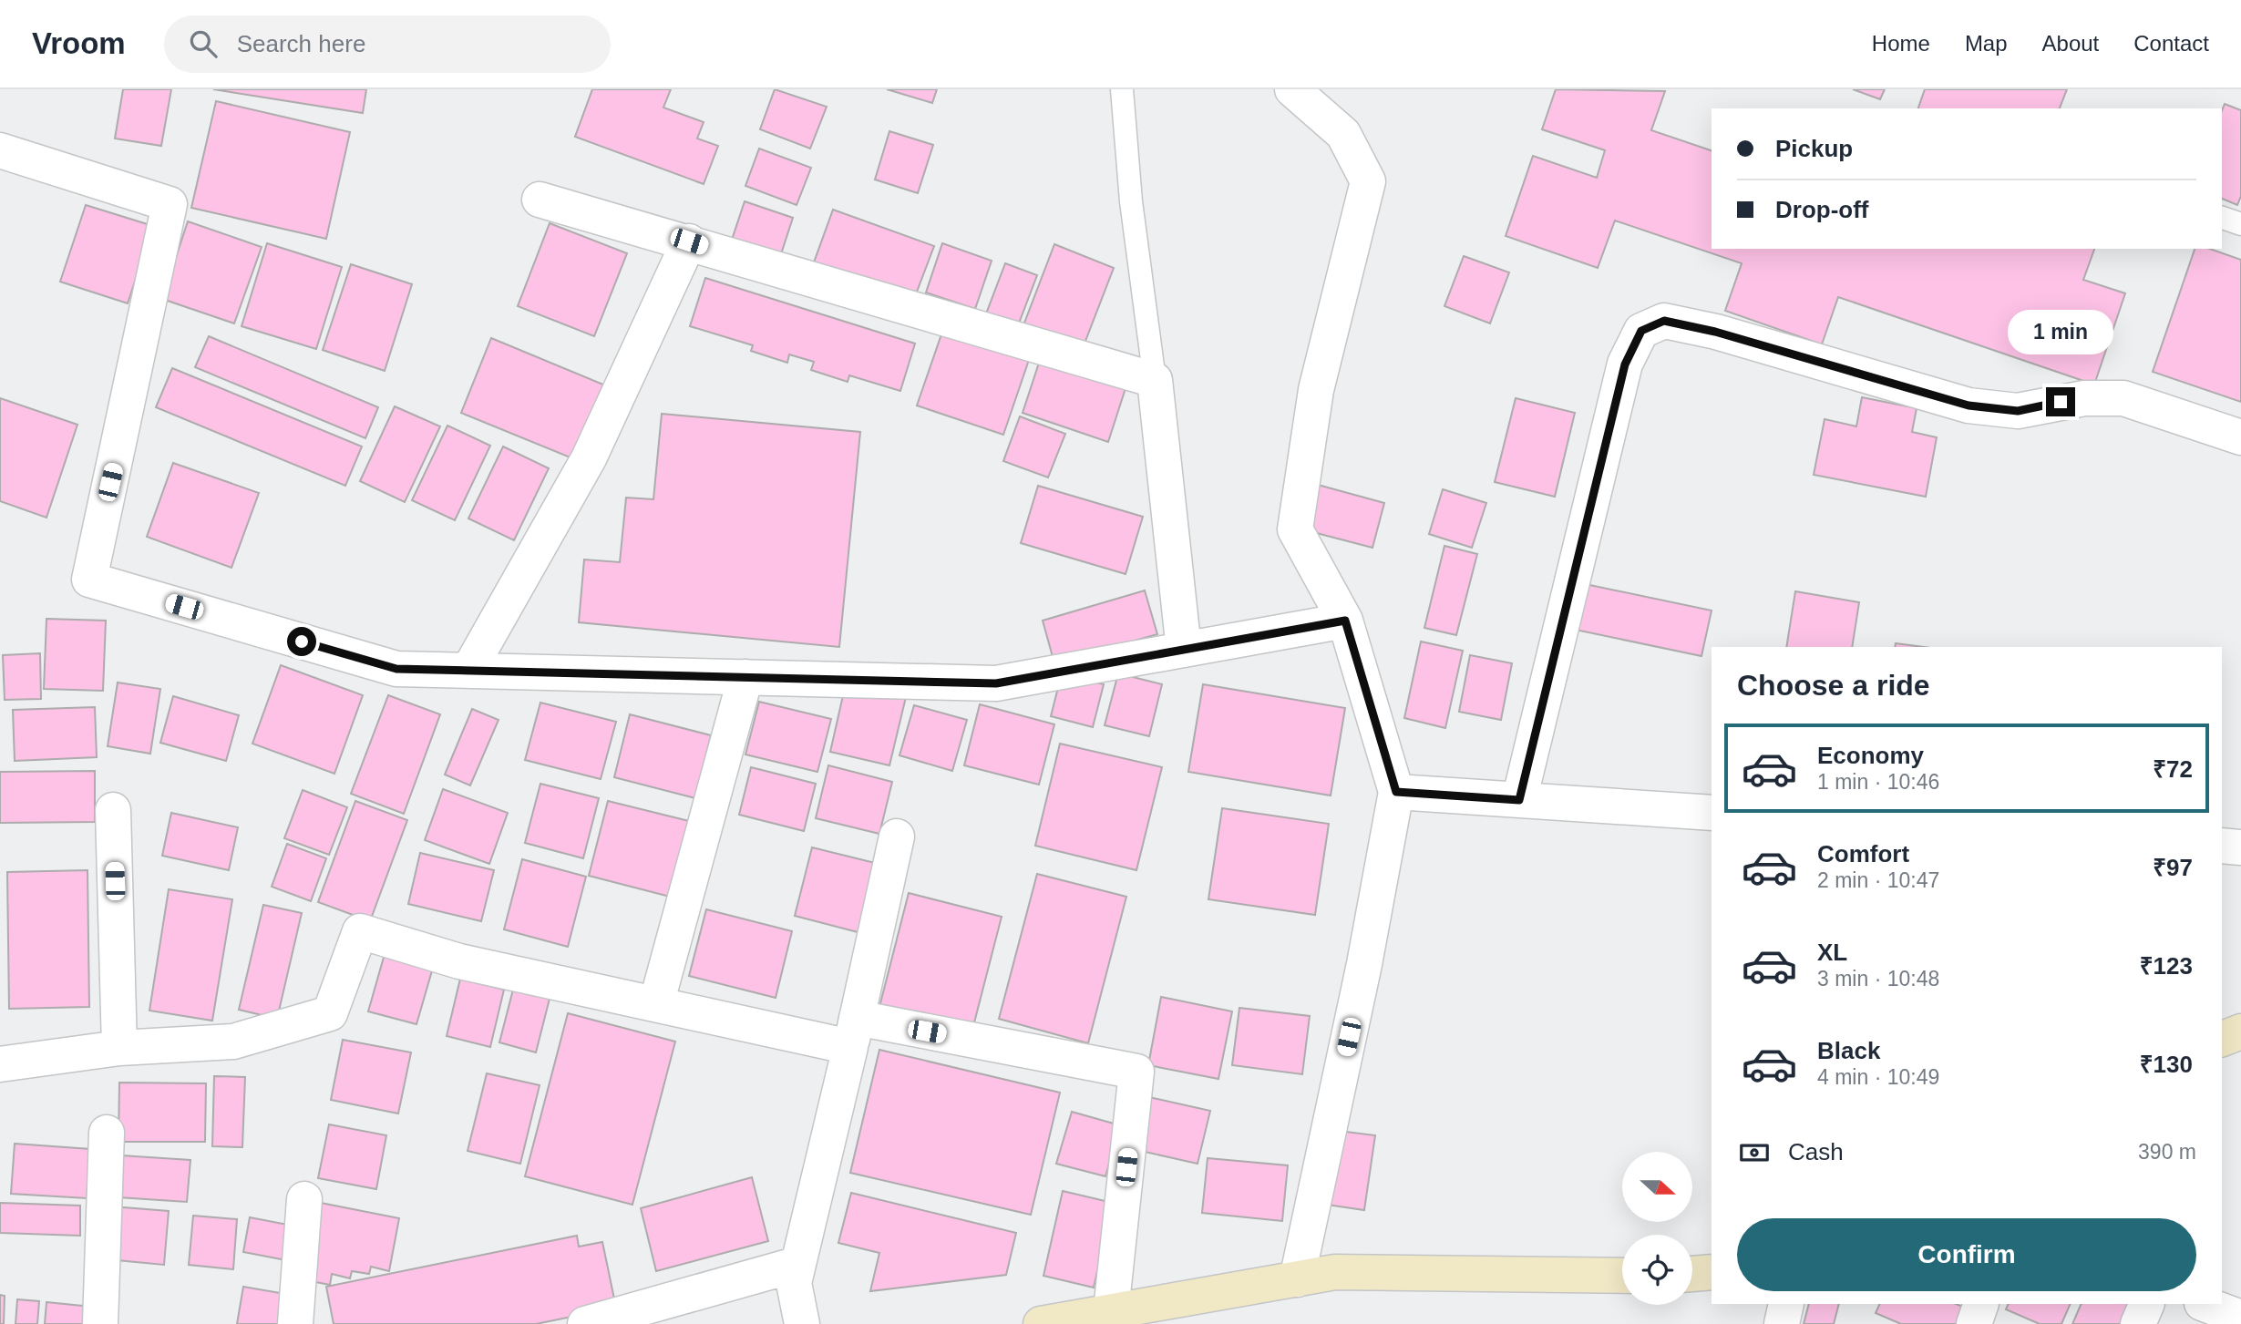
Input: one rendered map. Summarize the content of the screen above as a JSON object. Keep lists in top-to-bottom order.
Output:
{
  "north": "right",
  "page": {
    "header": "Vroom",
    "search": "Search here",
    "nav": [
      "Home",
      "Map",
      "About",
      "Contact"
    ],
    "banner": ["Pickup", "Drop-off"],
    "bubble": "1 min",
    "heading": "Choose a ride",
    "list": [
      {
        "name": "Economy",
        "note": "1 min · 10:46",
        "value": "₹72"
      },
      {
        "name": "Comfort",
        "note": "2 min · 10:47",
        "value": "₹97"
      },
      {
        "name": "XL",
        "note": "3 min · 10:48",
        "value": "₹123"
      },
      {
        "name": "Black",
        "note": "4 min · 10:49",
        "value": "₹130"
      }
    ],
    "pay": ["Cash", "390 m"],
    "buttons": "Confirm"
  }
}
